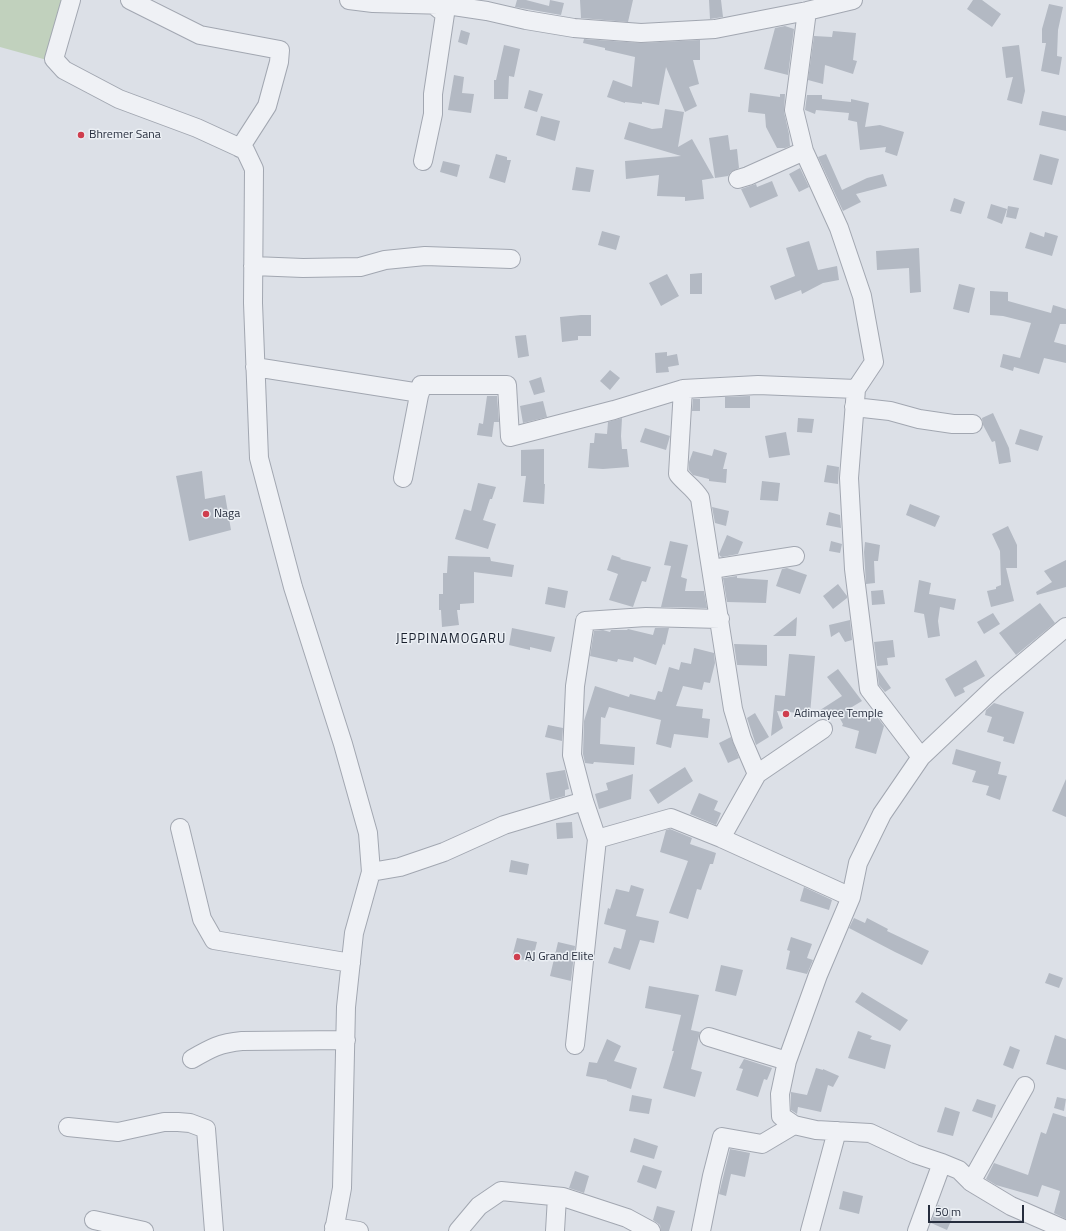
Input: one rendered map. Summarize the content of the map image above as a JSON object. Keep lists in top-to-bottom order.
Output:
{
  "districts": ["JEPPINAMOGARU"],
  "places": [
    "Bhremer Sana",
    "Naga",
    "Adimayee Temple",
    "AJ Grand Elite"
  ],
  "scale_bar": "50 m"
}
